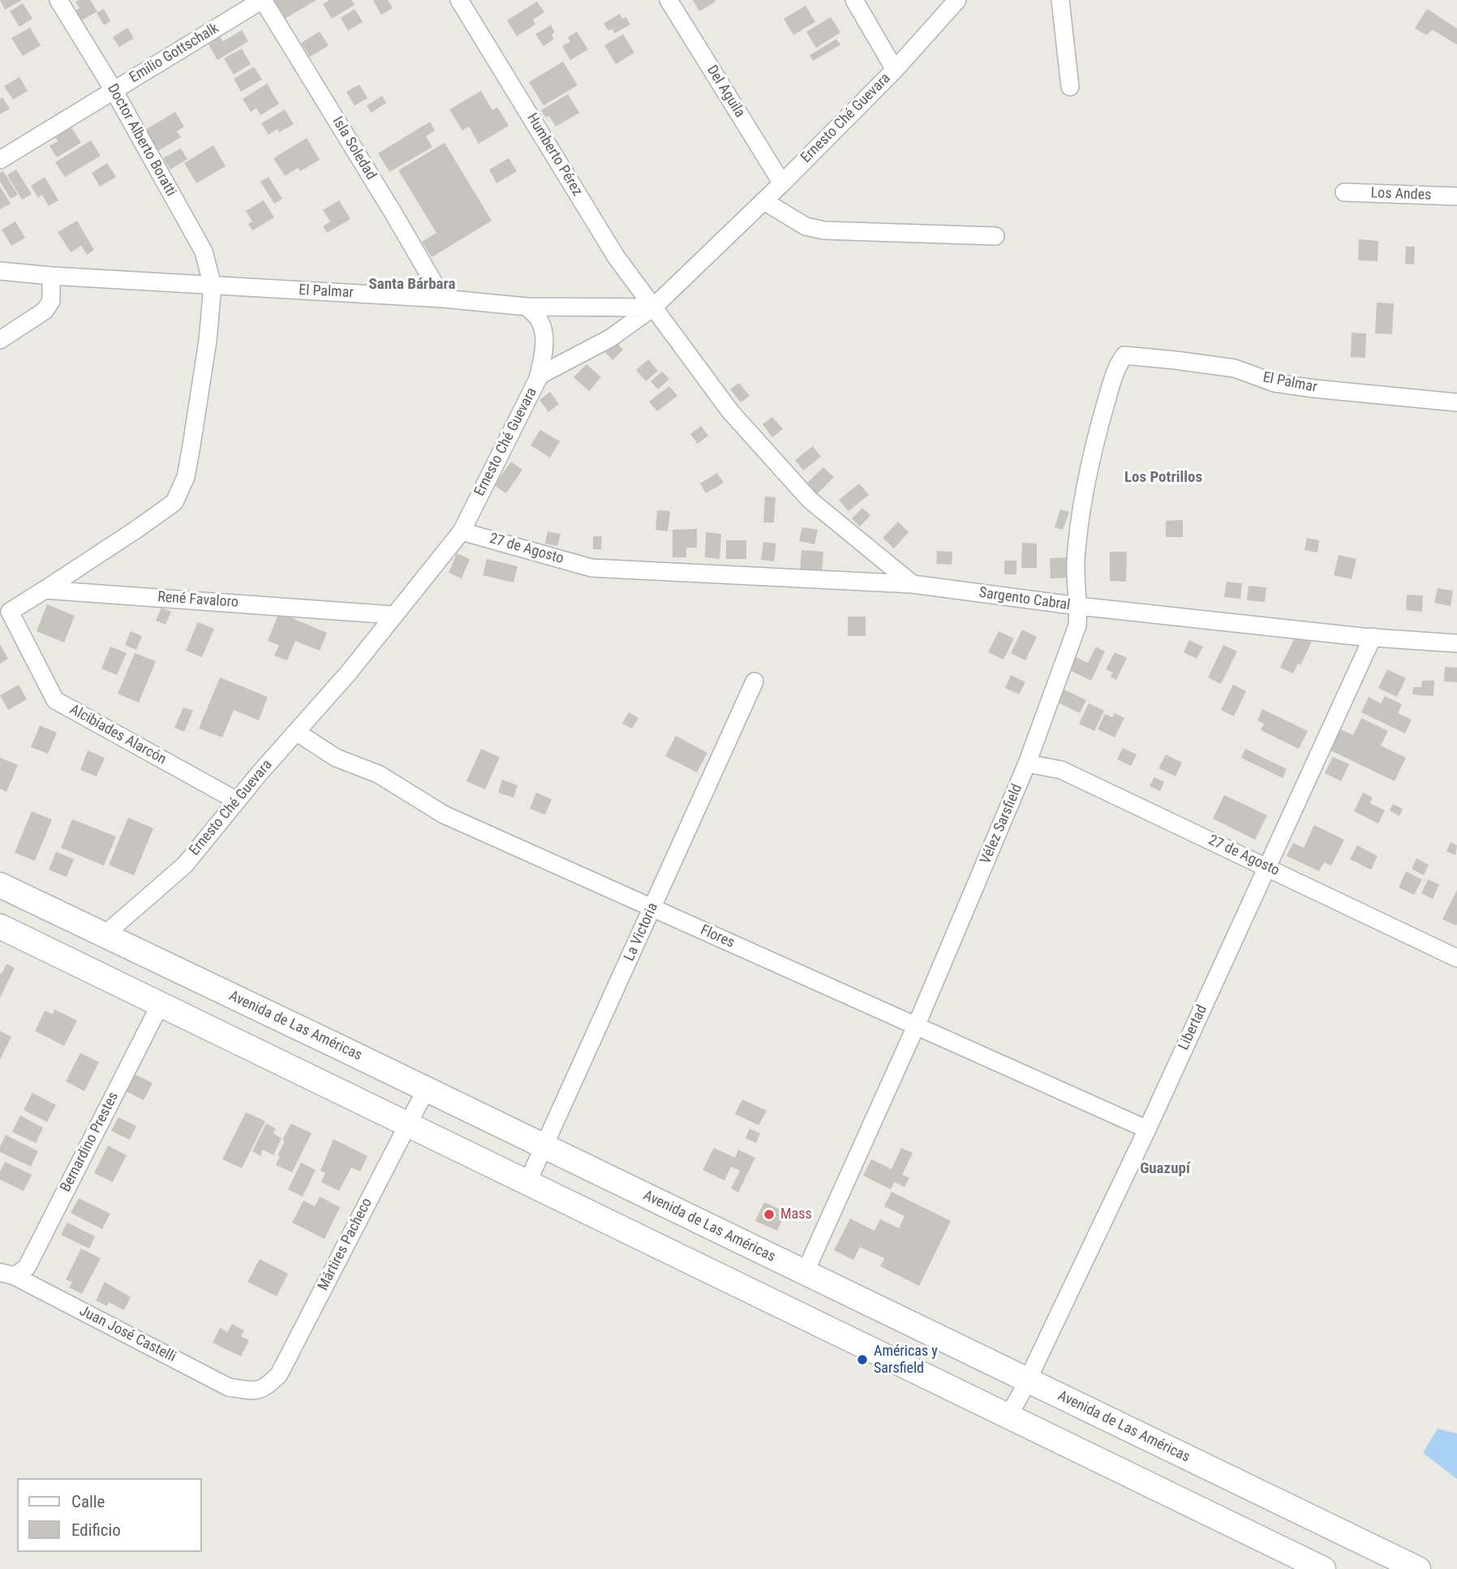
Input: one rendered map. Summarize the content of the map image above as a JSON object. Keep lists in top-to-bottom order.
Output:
{
  "streets": {
    "main road": ["Avenida de Las Américas"],
    "street": [
      "Emilio Gottschalk",
      "Del Aguila",
      "Ernesto Ché Guevara",
      "Doctor Alberto Boratti",
      "Isla Soledad",
      "Humberto Pérez",
      "Los Andes",
      "El Palmar",
      "27 de Agosto",
      "Sargento Cabral",
      "René Favaloro",
      "Alcibíades Alarcón",
      "Vélez Sarsfield",
      "La Victoria",
      "Flores",
      "Libertad",
      "Bernardino Prestes",
      "Mártires Pacheco",
      "Juan José Castelli"
    ]
  },
  "crossings": [
    ["Emilio Gottschalk", "Doctor Alberto Boratti"],
    ["Emilio Gottschalk", "Isla Soledad"],
    ["Del Aguila", "Ernesto Ché Guevara"],
    ["Ernesto Ché Guevara", "Humberto Pérez"],
    ["Ernesto Ché Guevara", "El Palmar"],
    ["Ernesto Ché Guevara", "27 de Agosto"],
    ["Ernesto Ché Guevara", "René Favaloro"],
    ["Ernesto Ché Guevara", "Alcibíades Alarcón"],
    ["Ernesto Ché Guevara", "Flores"],
    ["Ernesto Ché Guevara", "Avenida de Las Américas"],
    ["Doctor Alberto Boratti", "El Palmar"],
    ["Doctor Alberto Boratti", "René Favaloro"],
    ["Doctor Alberto Boratti", "Alcibíades Alarcón"],
    ["Isla Soledad", "El Palmar"],
    ["Humberto Pérez", "El Palmar"],
    ["Humberto Pérez", "Sargento Cabral"],
    ["El Palmar", "Vélez Sarsfield"],
    ["27 de Agosto", "Sargento Cabral"],
    ["27 de Agosto", "Vélez Sarsfield"],
    ["27 de Agosto", "Libertad"],
    ["Sargento Cabral", "Vélez Sarsfield"],
    ["Sargento Cabral", "Libertad"],
    ["René Favaloro", "Alcibíades Alarcón"],
    ["Vélez Sarsfield", "Flores"],
    ["Vélez Sarsfield", "Avenida de Las Américas"],
    ["La Victoria", "Flores"],
    ["La Victoria", "Avenida de Las Américas"],
    ["Flores", "Libertad"],
    ["Avenida de Las Américas", "Libertad"],
    ["Avenida de Las Américas", "Mártires Pacheco"],
    ["Bernardino Prestes", "Juan José Castelli"],
    ["Mártires Pacheco", "Juan José Castelli"]
  ],
  "districts": ["Santa Bárbara", "Los Potrillos", "Guazupí"],
  "places": ["Mass", "Américas y Sarsfield"],
  "legend": ["Calle", "Edificio"]
}
